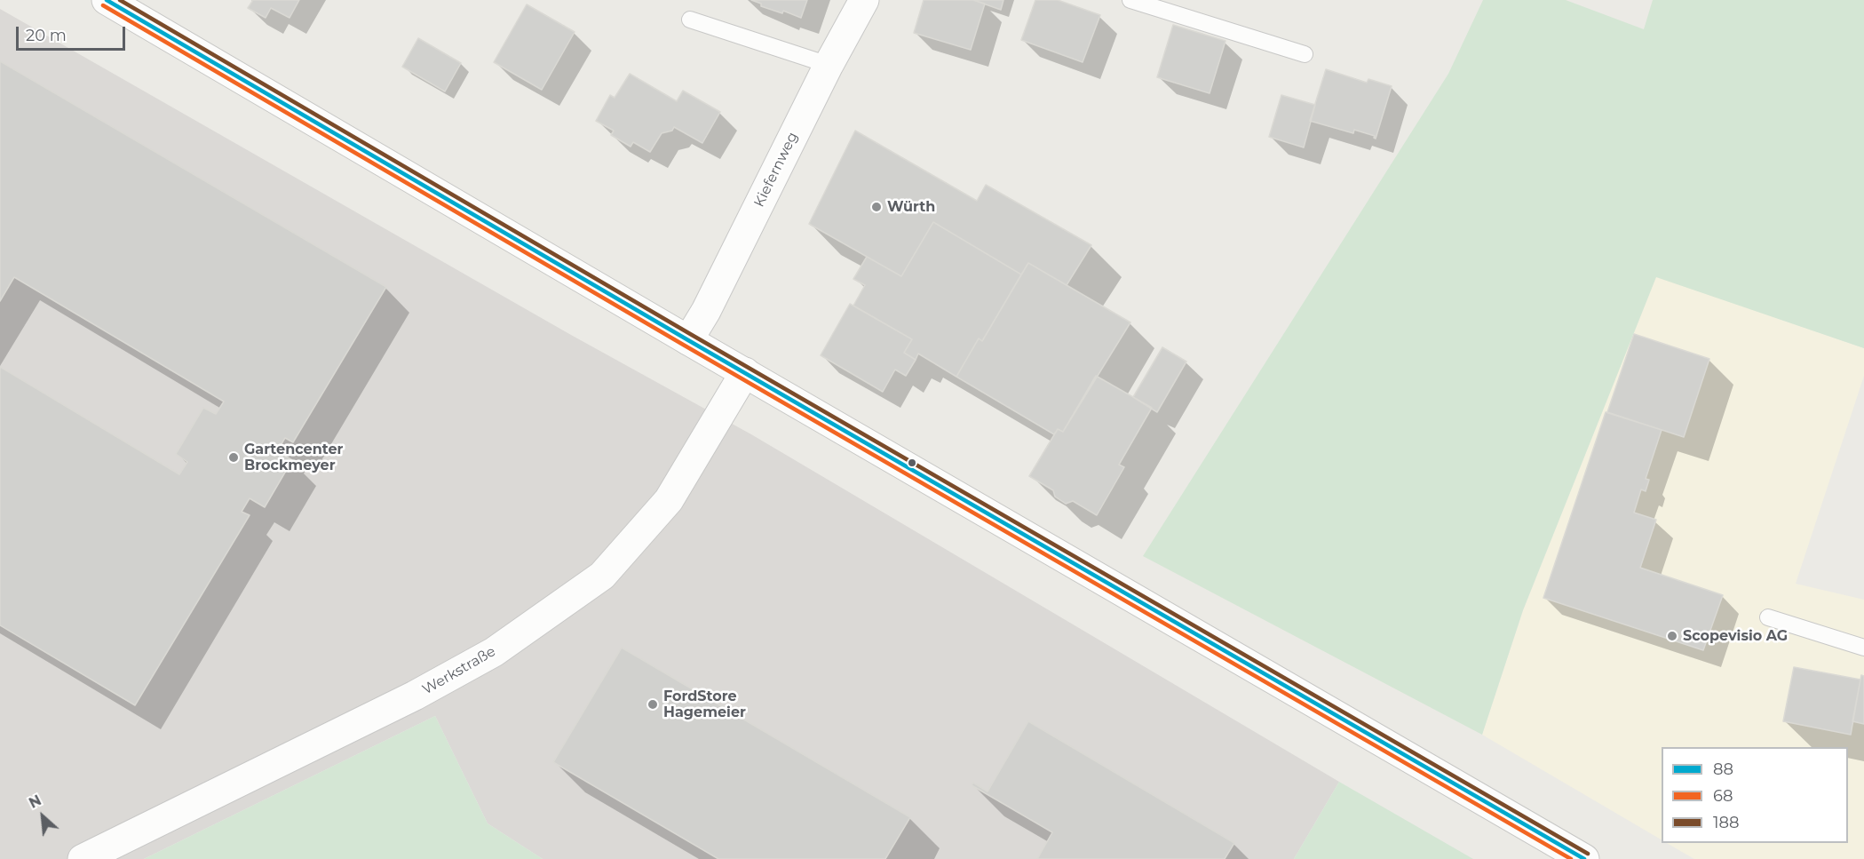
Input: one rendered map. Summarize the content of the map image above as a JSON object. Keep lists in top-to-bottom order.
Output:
{
  "streets": {
    "street": ["Kiefernweg", "Werkstraße"]
  },
  "places": [
    "Würth",
    "Gartencenter Brockmeyer",
    "Scopevisio AG",
    "FordStore Hagemeier"
  ],
  "lines": ["transit line 88", "transit line 188", "transit line 68"],
  "legend": ["88", "68", "188"],
  "scale_bar": "20 m",
  "north": "top left"
}
